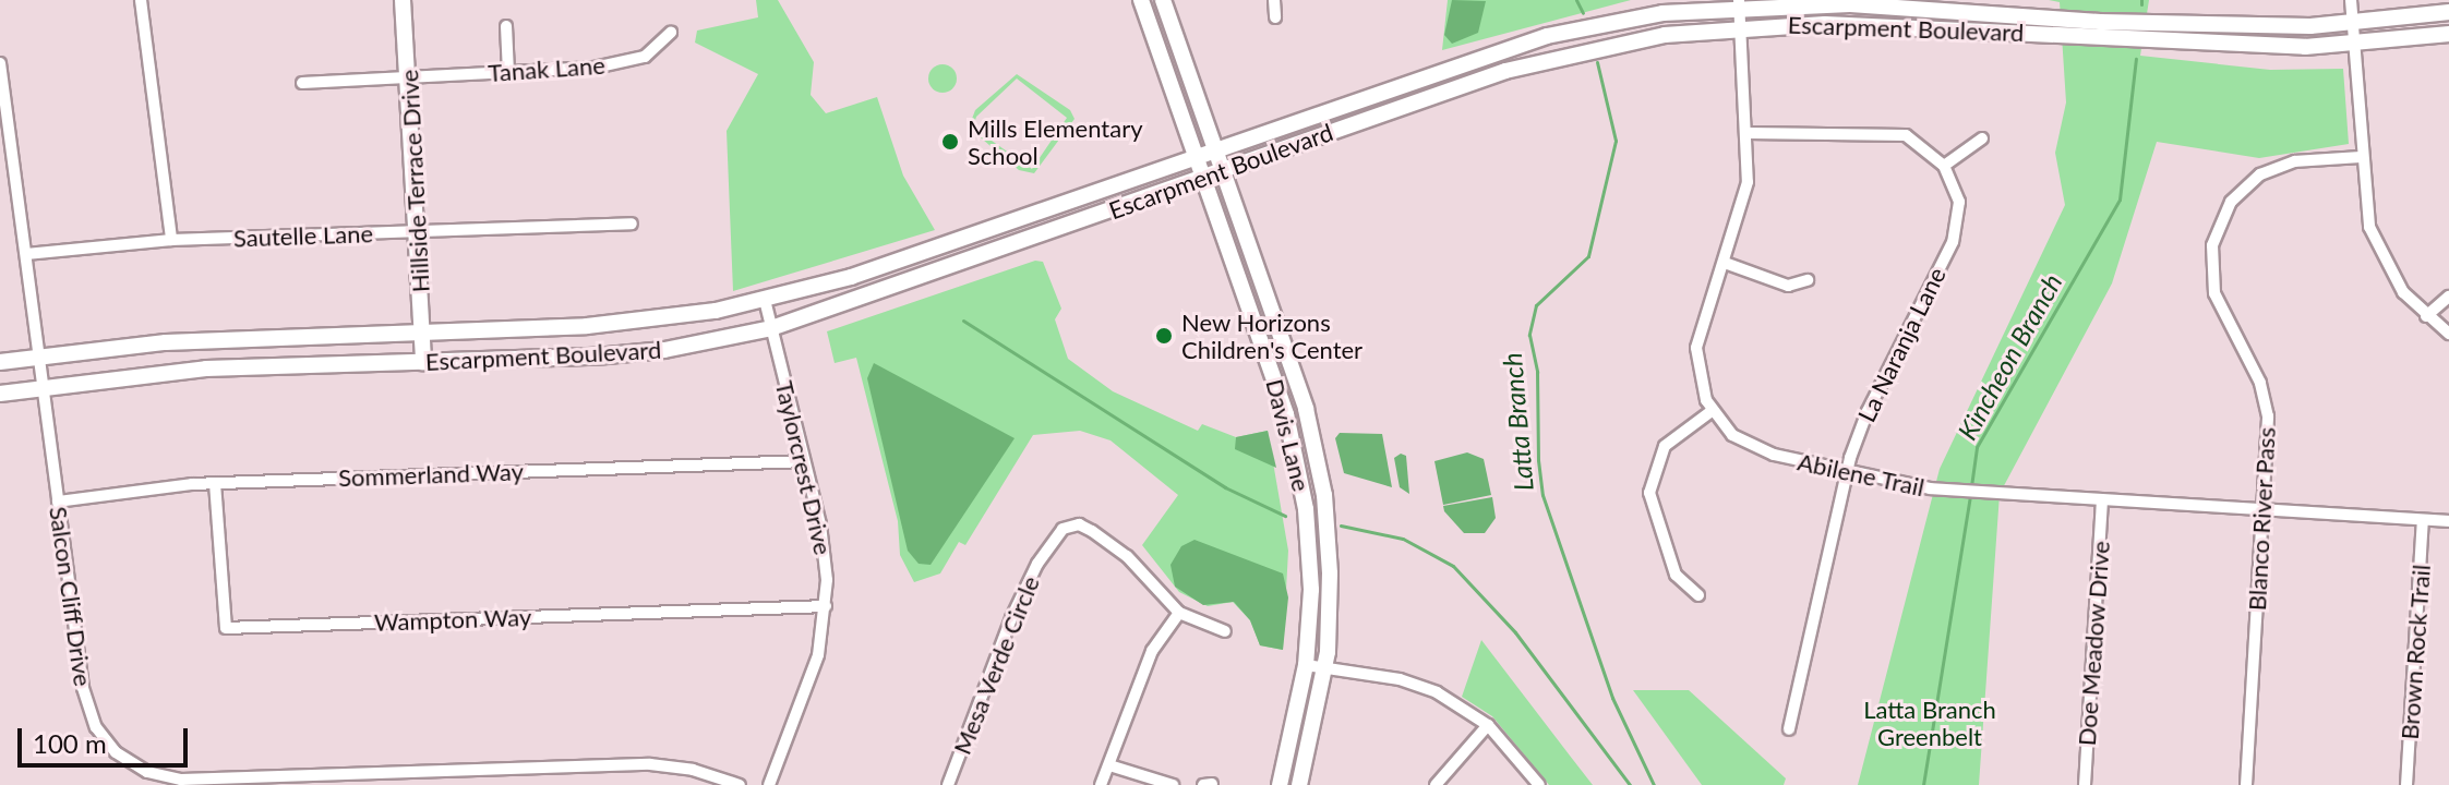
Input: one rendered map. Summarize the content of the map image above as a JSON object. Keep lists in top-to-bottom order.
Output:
{
  "streets": {
    "main road": ["Escarpment Boulevard", "Hillside Terrace Drive", "Davis Lane"],
    "street": [
      "Tanak Lane",
      "Sautelle Lane",
      "La Naranja Lane",
      "Taylorcrest Drive",
      "Sommerland Way",
      "Abilene Trail",
      "Blanco River Pass",
      "Salcon Cliff Drive",
      "Wampton Way",
      "Doe Meadow Drive",
      "Brown Rock Trail",
      "Mesa Verde Circle"
    ]
  },
  "crossings": [
    ["Escarpment Boulevard", "Hillside Terrace Drive"],
    ["Escarpment Boulevard", "Davis Lane"],
    ["Escarpment Boulevard", "Taylorcrest Drive"],
    ["Escarpment Boulevard", "Salcon Cliff Drive"],
    ["Tanak Lane", "Hillside Terrace Drive"],
    ["Hillside Terrace Drive", "Sautelle Lane"],
    ["Sautelle Lane", "Salcon Cliff Drive"],
    ["La Naranja Lane", "Abilene Trail"],
    ["Taylorcrest Drive", "Sommerland Way"],
    ["Taylorcrest Drive", "Wampton Way"],
    ["Sommerland Way", "Salcon Cliff Drive"],
    ["Sommerland Way", "Wampton Way"],
    ["Abilene Trail", "Blanco River Pass"],
    ["Abilene Trail", "Doe Meadow Drive"],
    ["Abilene Trail", "Brown Rock Trail"]
  ],
  "water": ["Kincheon Branch", "Latta Branch"],
  "parks": ["Latta Branch Greenbelt"],
  "places": ["Mills Elementary School", "New Horizons Children's Center"],
  "scale_bar": "100 m"
}
